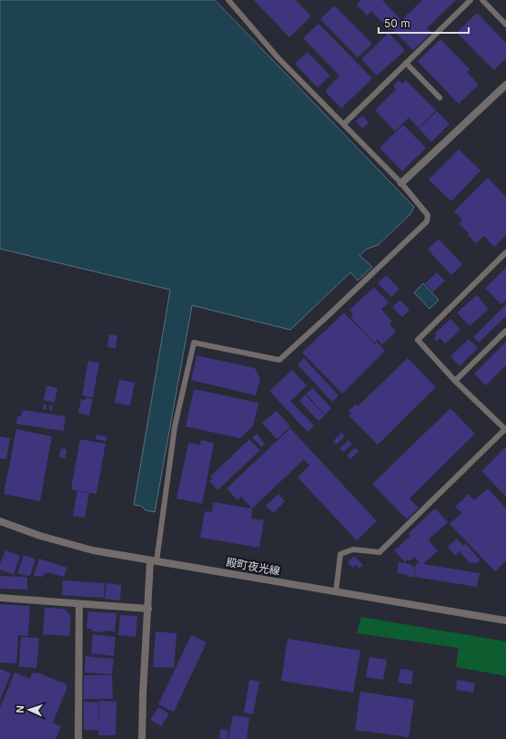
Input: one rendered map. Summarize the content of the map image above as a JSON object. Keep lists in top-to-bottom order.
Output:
{
  "streets": {
    "street": ["殿町夜光線"]
  },
  "scale_bar": "50 m",
  "north": "left"
}
